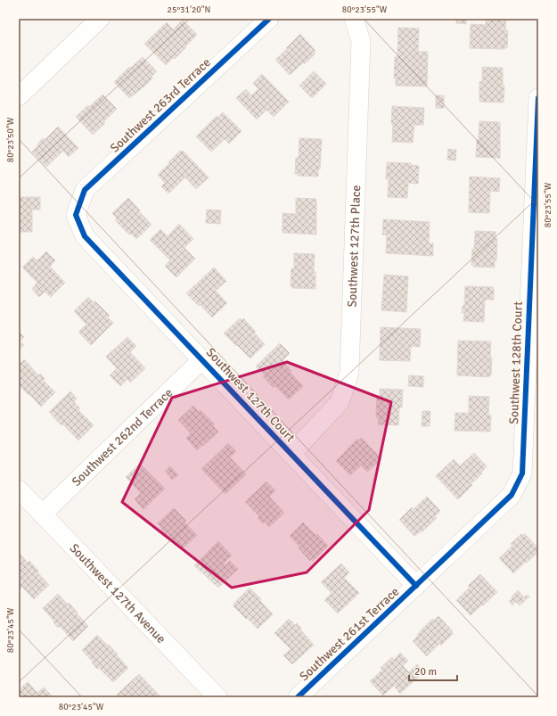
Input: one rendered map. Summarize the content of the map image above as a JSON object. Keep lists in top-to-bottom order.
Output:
{
  "streets": {
    "street": [
      "Southwest 263rd Terrace",
      "Southwest 127th Place",
      "Southwest 128th Court",
      "Southwest 127th Court",
      "Southwest 262nd Terrace",
      "Southwest 127th Avenue",
      "Southwest 261st Terrace"
    ]
  },
  "crossings": [
    ["Southwest 263rd Terrace", "Southwest 127th Court"],
    ["Southwest 127th Place", "Southwest 127th Court"],
    ["Southwest 128th Court", "Southwest 127th Court"],
    ["Southwest 128th Court", "Southwest 261st Terrace"],
    ["Southwest 127th Court", "Southwest 262nd Terrace"],
    ["Southwest 127th Court", "Southwest 261st Terrace"],
    ["Southwest 262nd Terrace", "Southwest 127th Avenue"]
  ],
  "scale_bar": "20 m",
  "coordinates": [
    "25°31'20\"N",
    "80°23'55\"W",
    "80°23'50\"W",
    "80°23'45\"W"
  ]
}
